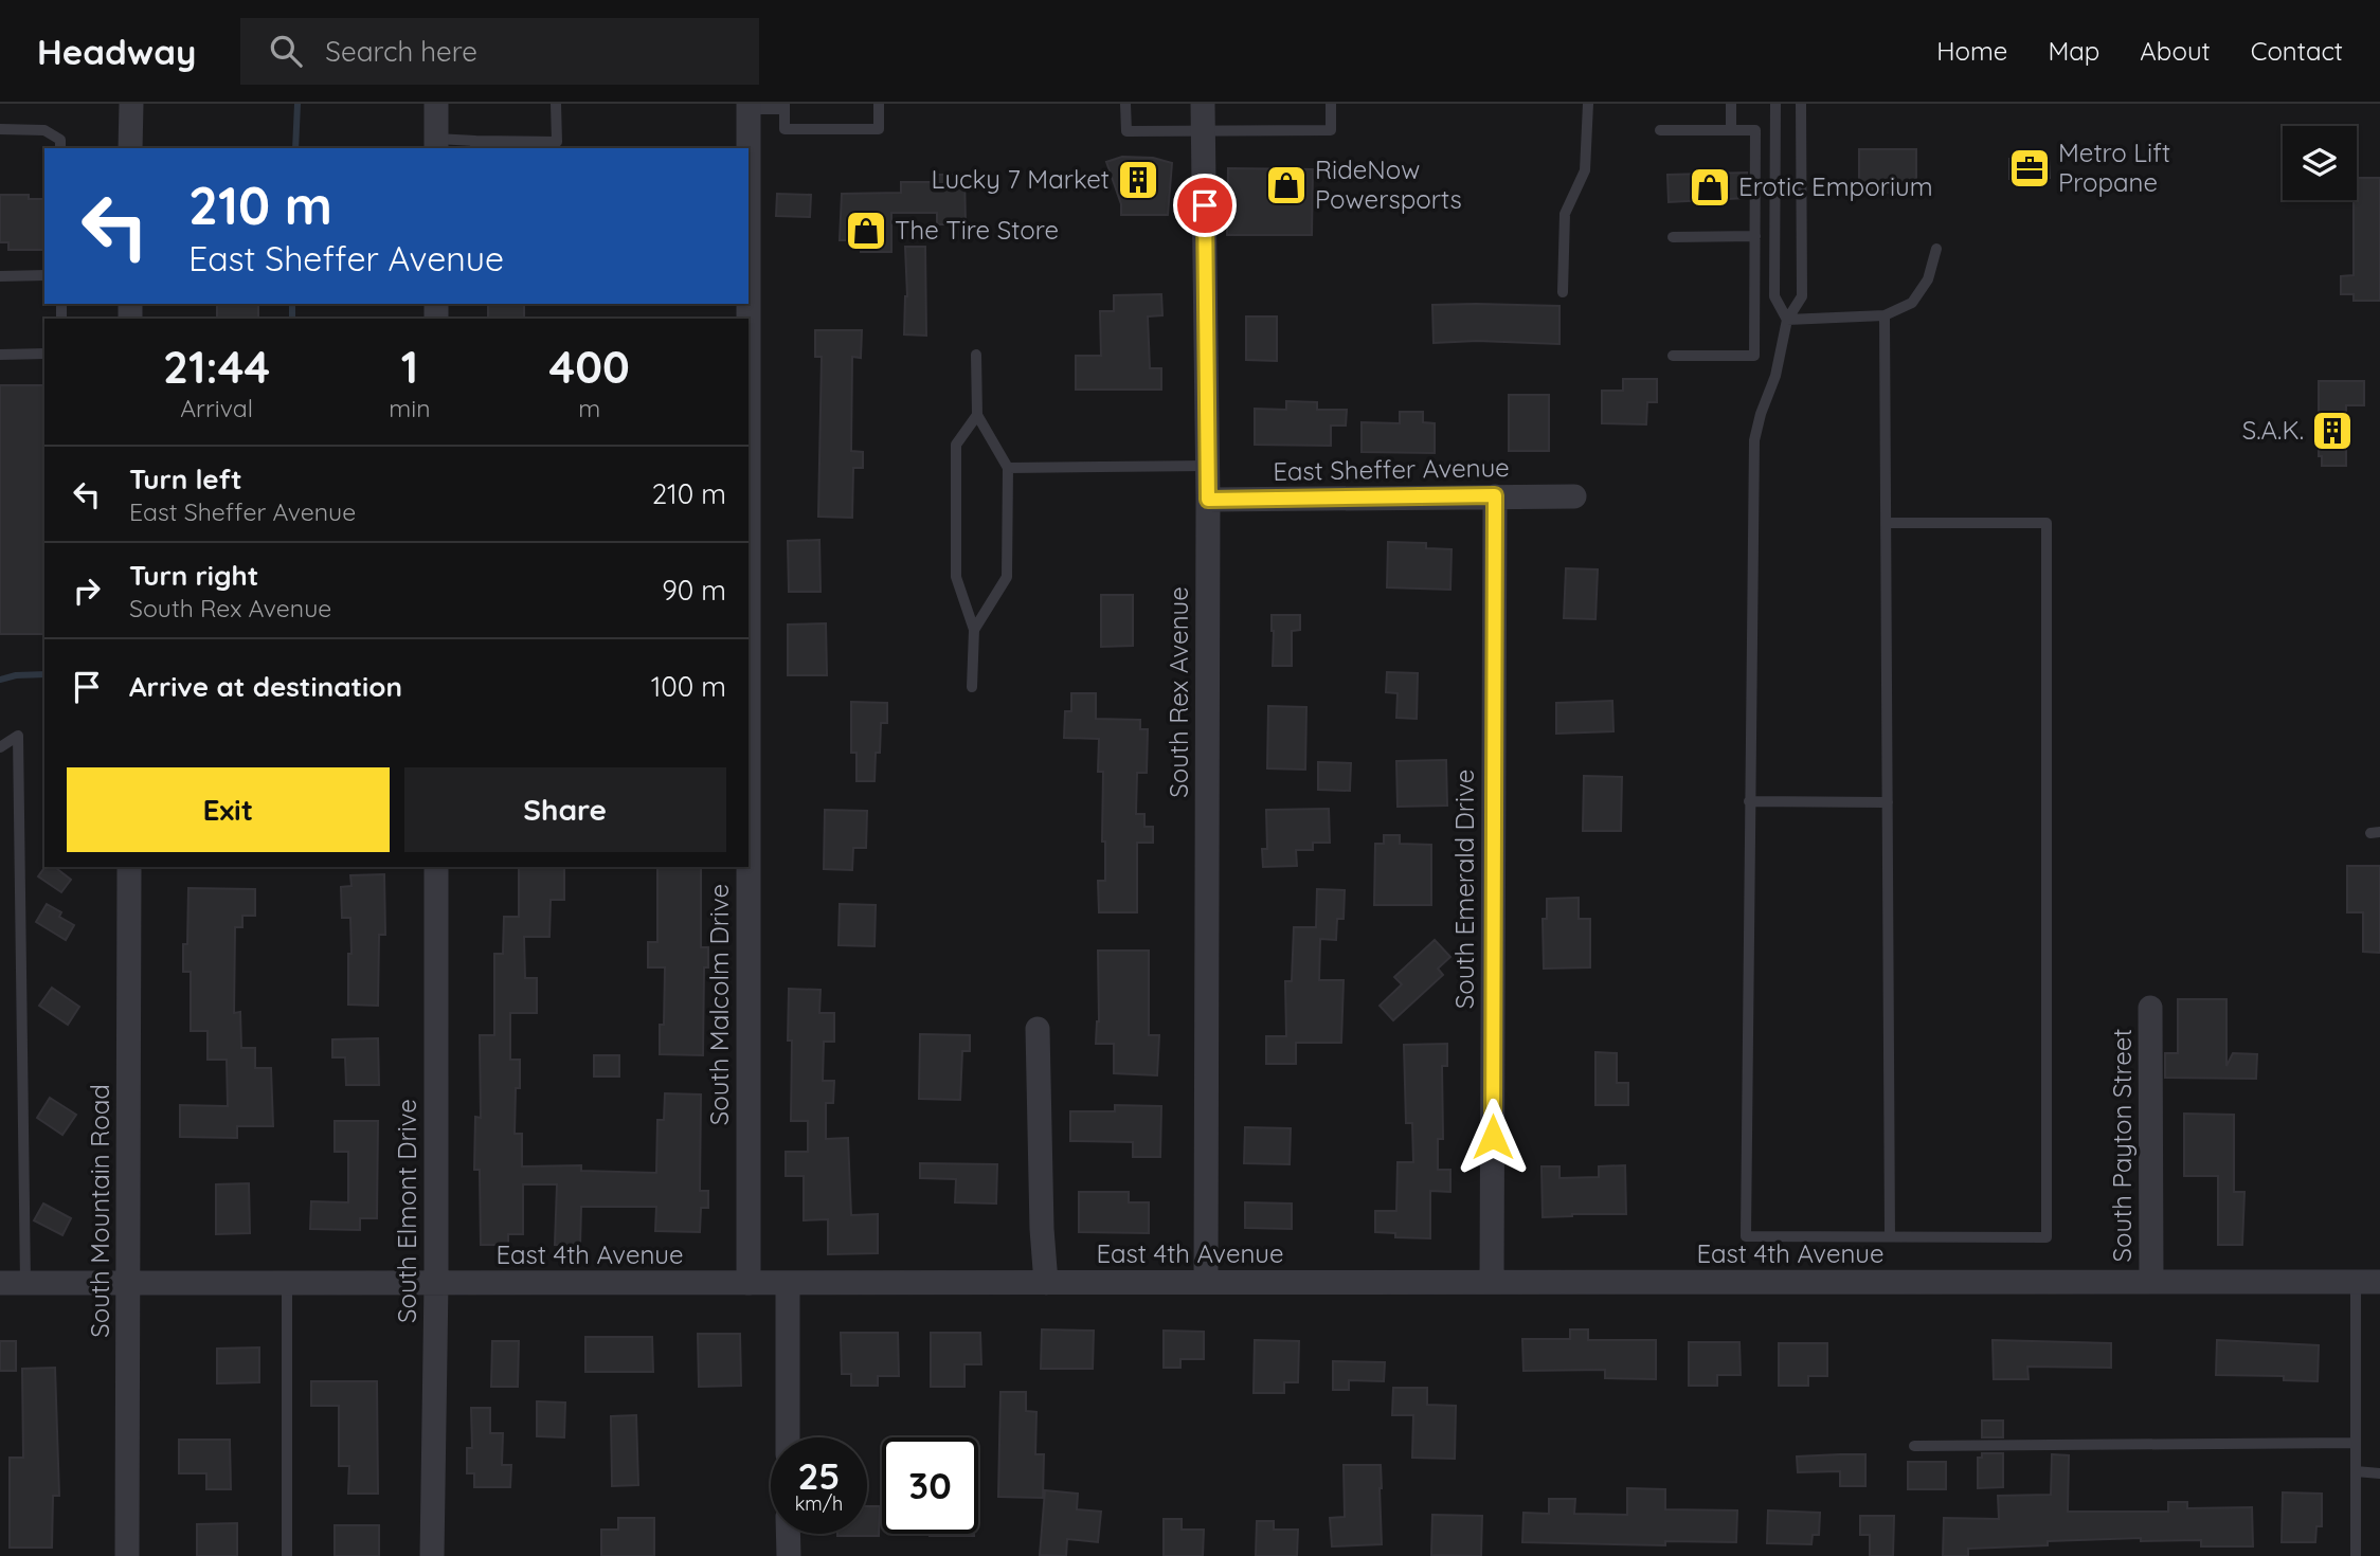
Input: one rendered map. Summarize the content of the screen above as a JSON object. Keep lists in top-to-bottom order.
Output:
{
  "streets": {
    "street": [
      "East Sheffer Avenue",
      "South Rex Avenue",
      "South Emerald Drive",
      "South Malcolm Drive",
      "South Payton Street",
      "South Mountain Road",
      "South Elmont Drive",
      "East 4th Avenue"
    ]
  },
  "crossings": [
    ["East Sheffer Avenue", "South Rex Avenue"],
    ["East Sheffer Avenue", "South Emerald Drive"],
    ["South Rex Avenue", "East 4th Avenue"],
    ["South Emerald Drive", "East 4th Avenue"],
    ["South Malcolm Drive", "East 4th Avenue"],
    ["South Payton Street", "East 4th Avenue"],
    ["South Mountain Road", "East 4th Avenue"],
    ["South Elmont Drive", "East 4th Avenue"]
  ],
  "places": {
    "office": ["Metro Lift Propane"],
    "building": ["Lucky 7 Market", "S.A.K."],
    "shop": ["RideNow Powersports", "Erotic Emporium", "The Tire Store"]
  },
  "page": {
    "header": "Headway",
    "search": "Search here",
    "nav": [
      "Home",
      "Map",
      "About",
      "Contact"
    ],
    "turn": ["210 m", "East Sheffer Avenue"],
    "eta": [
      "21:44",
      "Arrival",
      "1",
      "min",
      "400",
      "m"
    ],
    "list": [
      {
        "name": "Turn left",
        "note": "East Sheffer Avenue",
        "value": "210 m"
      },
      {
        "name": "Turn right",
        "note": "South Rex Avenue",
        "value": "90 m"
      },
      {
        "name": "Arrive at destination",
        "value": "100 m"
      }
    ],
    "buttons": ["Exit", "Share"],
    "speed": "25 km/h",
    "limit": "30"
  }
}
